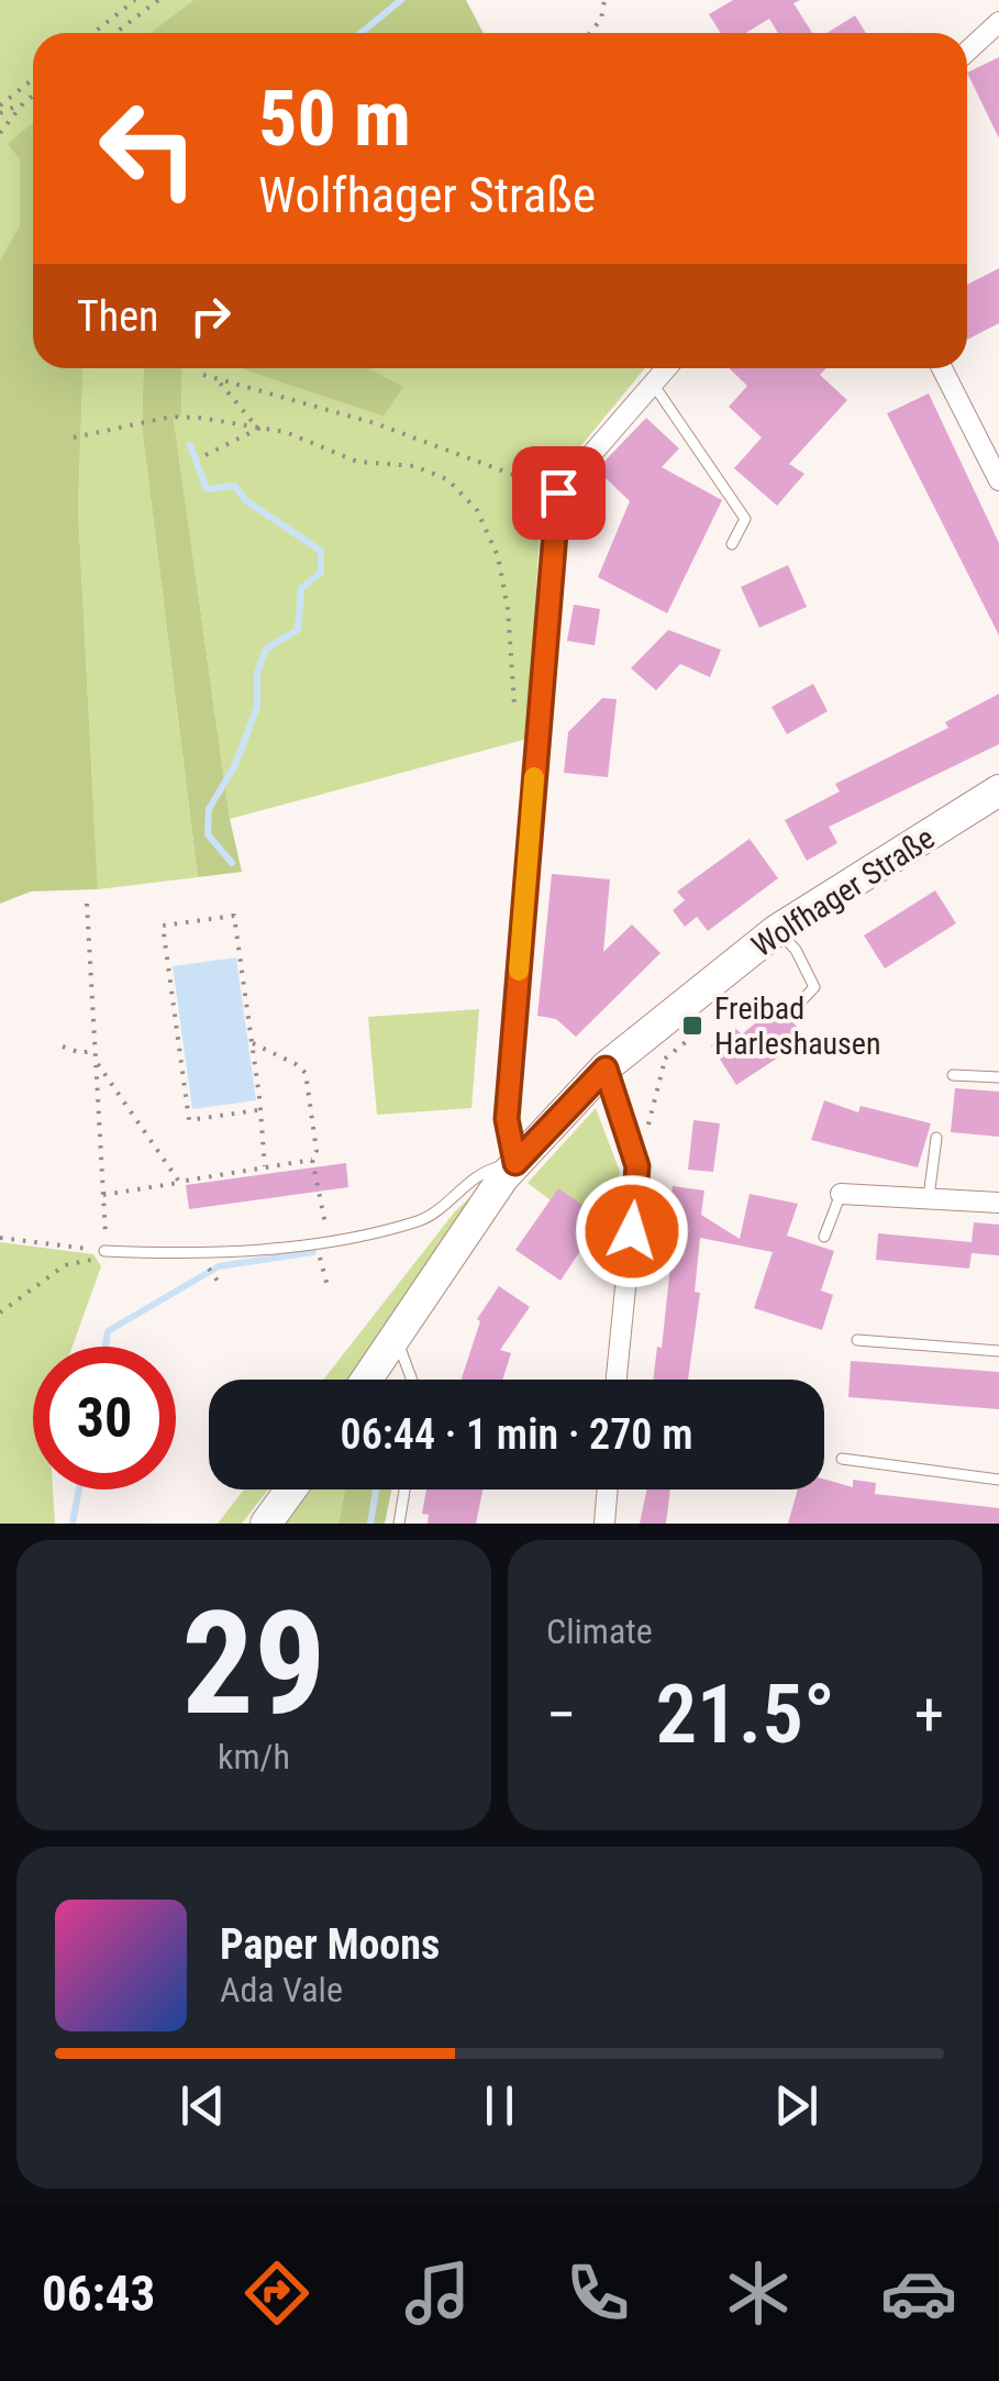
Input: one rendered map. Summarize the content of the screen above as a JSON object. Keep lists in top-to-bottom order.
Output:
{
  "streets": {
    "main road": ["Wolfhager Straße"]
  },
  "places": {
    "transit": ["Freibad Harleshausen"]
  },
  "page": {
    "turn": ["50 m", "Wolfhager Straße"],
    "then": "Then",
    "limit": "30",
    "trip": "06:44 · 1 min · 270 m",
    "tile": [
      ["29", "km/h"],
      "Climate"
    ],
    "heat": ["−", "21.5°", "+"],
    "song": ["Paper Moons", "Ada Vale"],
    "tabs": "06:43"
  }
}
